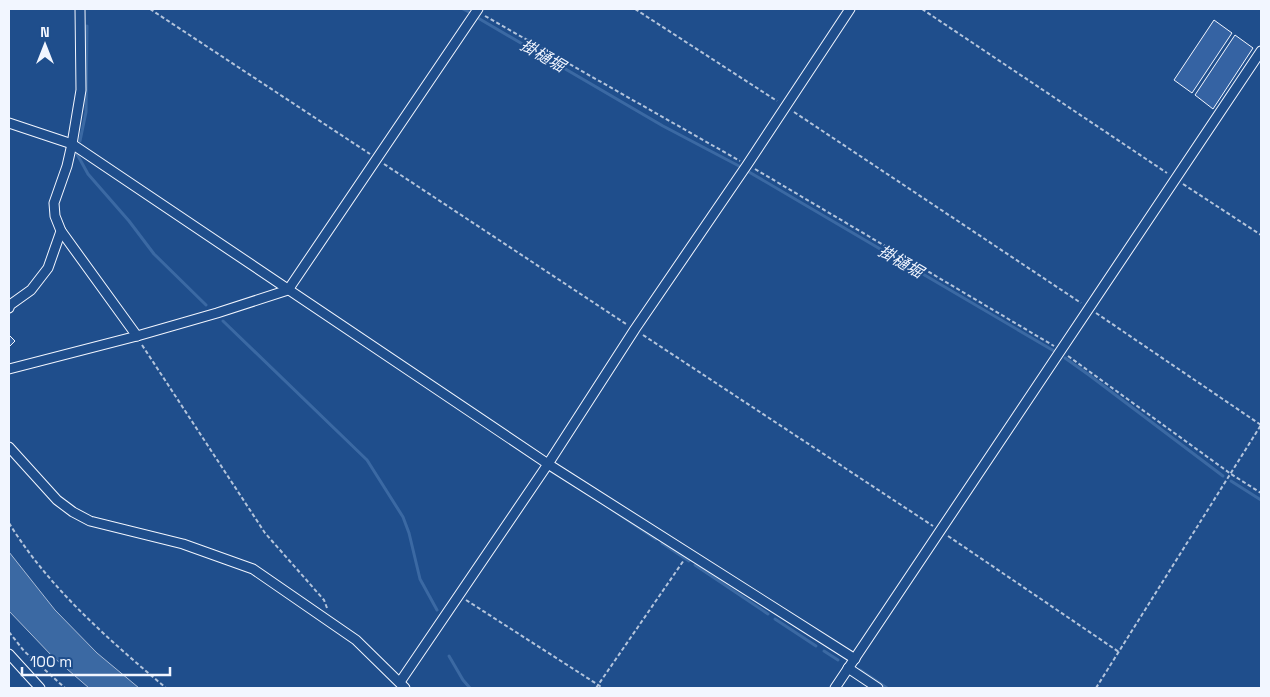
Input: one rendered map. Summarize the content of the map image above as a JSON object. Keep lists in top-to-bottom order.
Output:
{
  "water": ["掛樋堀"],
  "scale_bar": "100 m",
  "north": "top"
}
